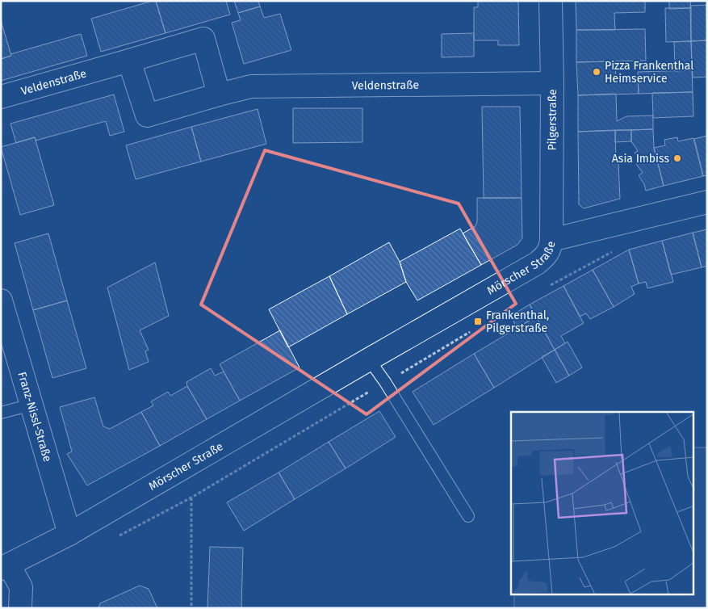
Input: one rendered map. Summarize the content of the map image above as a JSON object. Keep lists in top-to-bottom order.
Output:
{
  "streets": {
    "street": [
      "Veldenstraße",
      "Pilgerstraße",
      "Mörscher Straße",
      "Franz-Nissl-Straße"
    ]
  },
  "crossings": [
    ["Veldenstraße", "Pilgerstraße"],
    ["Pilgerstraße", "Mörscher Straße"],
    ["Mörscher Straße", "Franz-Nissl-Straße"]
  ],
  "places": {
    "other": ["Pizza Frankenthal Heimservice", "Asia Imbiss"],
    "transit": ["Frankenthal, Pilgerstraße"]
  }
}
